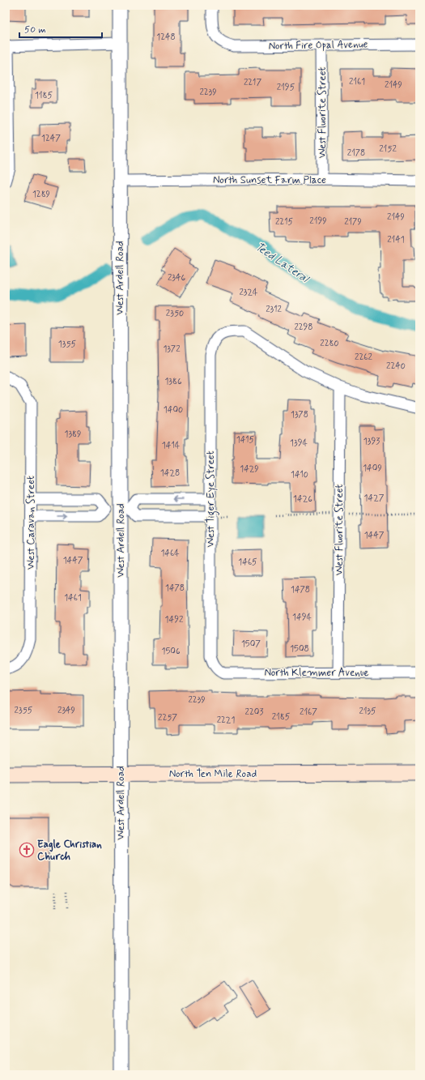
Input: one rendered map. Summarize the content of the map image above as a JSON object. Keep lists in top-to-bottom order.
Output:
{
  "streets": {
    "main road": ["North Ten Mile Road"],
    "street": [
      "North Fire Opal Avenue",
      "West Fluorite Street",
      "North Sunset Farm Place",
      "West Ardell Road",
      "West Tiger Eye Street",
      "West Caravan Street",
      "North Klemmer Avenue"
    ]
  },
  "crossings": [
    ["North Fire Opal Avenue", "West Fluorite Street"],
    ["West Fluorite Street", "North Sunset Farm Place"],
    ["West Fluorite Street", "West Tiger Eye Street"],
    ["West Fluorite Street", "North Klemmer Avenue"],
    ["North Sunset Farm Place", "West Ardell Road"],
    ["West Ardell Road", "North Ten Mile Road"],
    ["West Tiger Eye Street", "North Klemmer Avenue"]
  ],
  "water": ["Teed Lateral"],
  "places": {
    "church": ["Eagle Christian Church"]
  },
  "house_numbers": [
    "1248",
    "2161",
    "2217",
    "2149",
    "2195",
    "2239",
    "1185",
    "1247",
    "2152",
    "2178",
    "1289",
    "2149",
    "2199",
    "2215",
    "2179",
    "2141",
    "2346",
    "2324",
    "2312",
    "2350",
    "2298",
    "2280",
    "1355",
    "1372",
    "2262",
    "2240",
    "1386",
    "1400",
    "1378",
    "1389",
    "1415",
    "1393",
    "1394",
    "1414",
    "1409",
    "1429",
    "1428",
    "1410",
    "1427",
    "1426",
    "1447",
    "1464",
    "1447",
    "1465",
    "1478",
    "1478",
    "1461",
    "1494",
    "1492",
    "1507",
    "1508",
    "1506",
    "2239",
    "2355",
    "2349",
    "2135",
    "2203",
    "2167",
    "2185",
    "2257",
    "2221"
  ],
  "scale_bar": "50 m"
}
